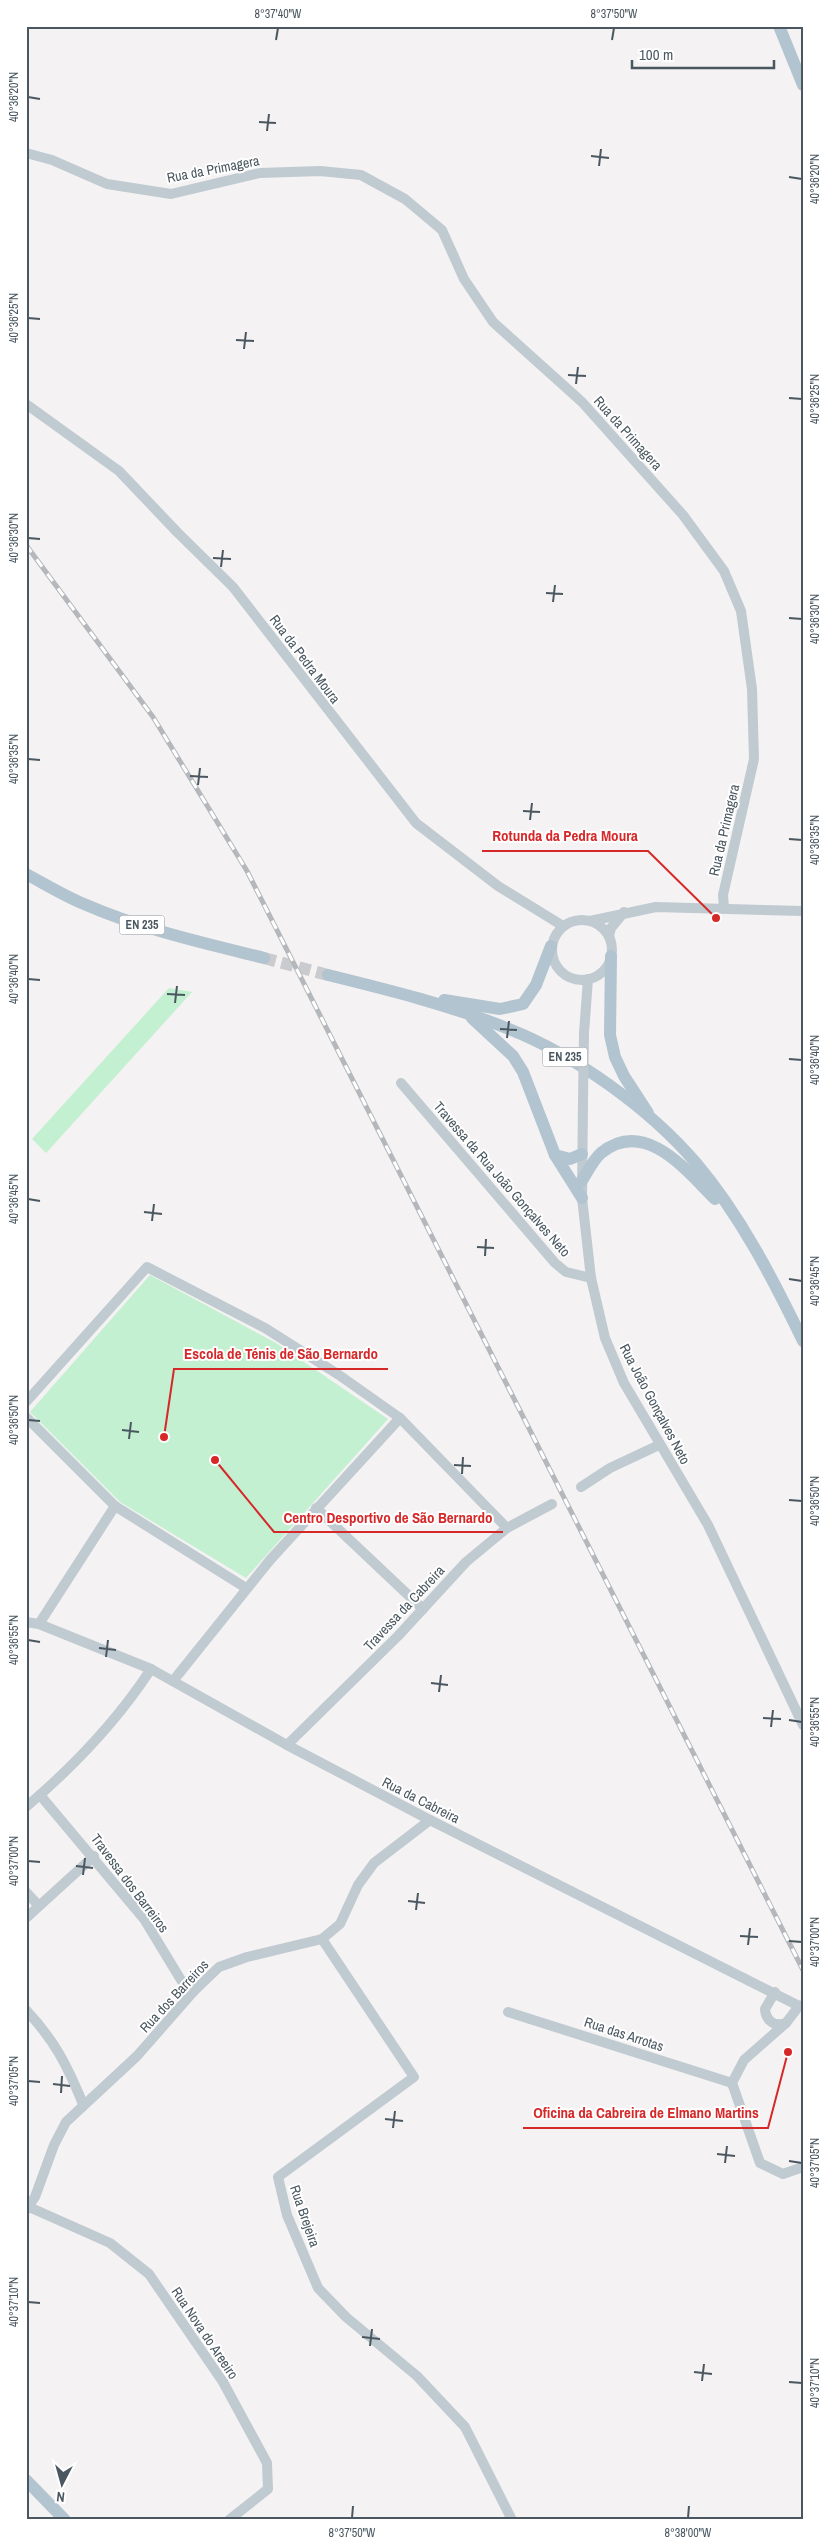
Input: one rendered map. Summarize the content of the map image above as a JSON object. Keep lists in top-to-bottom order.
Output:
{
  "streets": {
    "main road": ["EN 235"],
    "street": [
      "Rua da Primagera",
      "Rua da Pedra Moura",
      "Travessa da Rua João Gonçalves Neto",
      "Rua João Gonçalves Neto",
      "Travessa da Cabreira",
      "Rua da Cabreira",
      "Travessa dos Barreiros",
      "Rua dos Barreiros",
      "Rua das Arrotas",
      "Rua Brejeira",
      "Rua Nova do Areeiro"
    ]
  },
  "crossings": [
    ["Rua da Pedra Moura", "Rua João Gonçalves Neto"],
    ["Travessa da Rua João Gonçalves Neto", "Rua João Gonçalves Neto"],
    ["Travessa da Cabreira", "Rua da Cabreira"],
    ["Rua da Cabreira", "Rua dos Barreiros"],
    ["Travessa dos Barreiros", "Rua dos Barreiros"],
    ["Rua dos Barreiros", "Rua Brejeira"],
    ["Rua dos Barreiros", "Rua Nova do Areeiro"]
  ],
  "places": [
    "Rotunda da Pedra Moura",
    "Escola de Ténis de São Bernardo",
    "Centro Desportivo de São Bernardo",
    "Oficina da Cabreira de Elmano Martins"
  ],
  "scale_bar": "100 m",
  "north": "bottom",
  "coordinates": [
    "8°37'40\"W",
    "8°37'50\"W",
    "40°36'20\"N",
    "40°36'25\"N",
    "40°36'30\"N",
    "40°36'35\"N",
    "40°36'40\"N",
    "40°36'45\"N",
    "40°36'50\"N",
    "40°36'55\"N",
    "40°37'00\"N",
    "40°37'05\"N",
    "40°37'10\"N",
    "8°38'00\"W"
  ]
}
